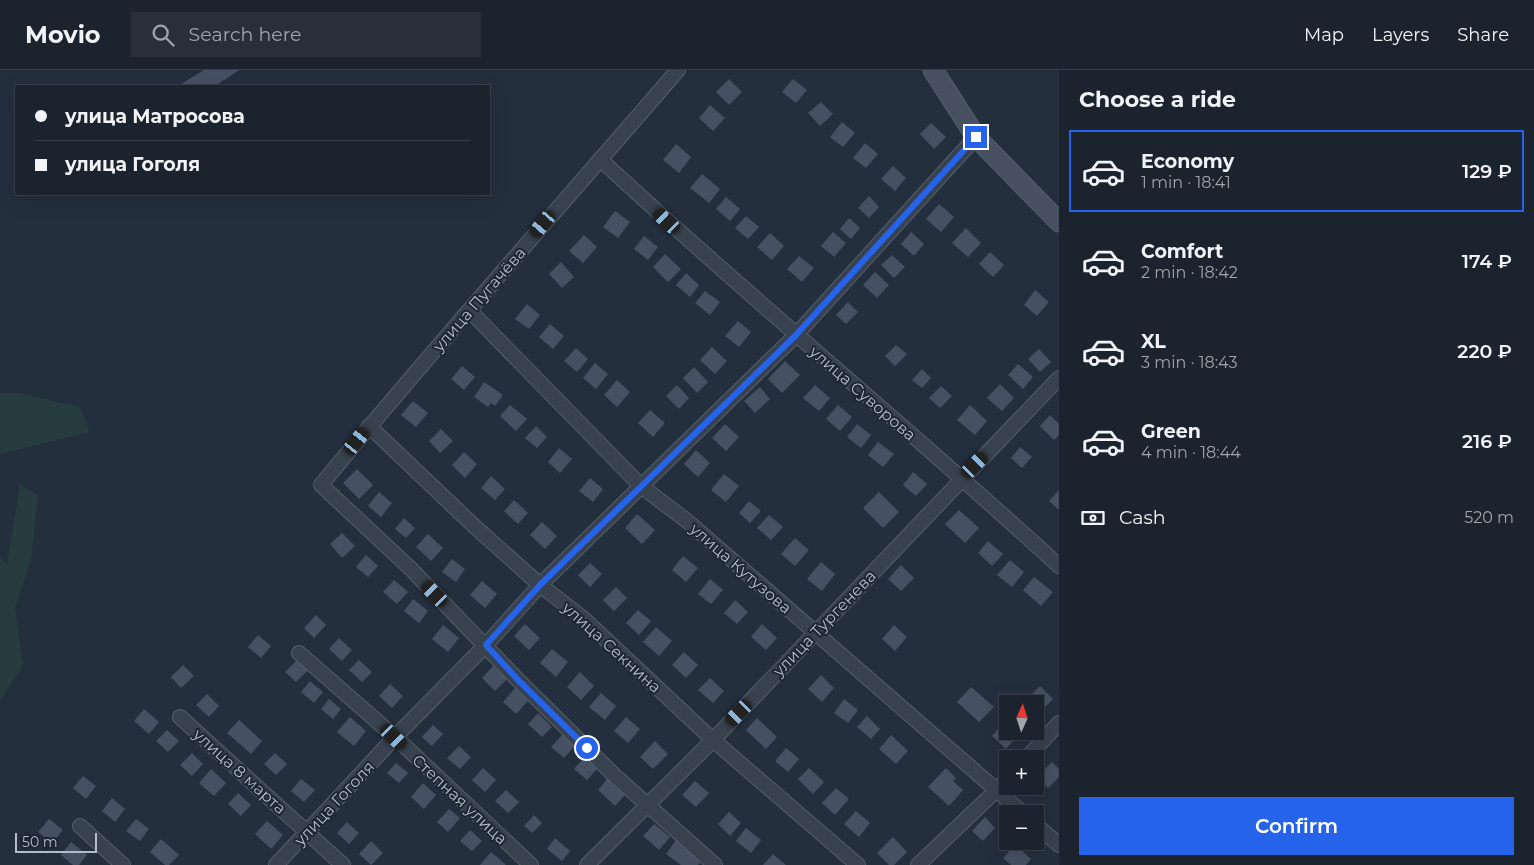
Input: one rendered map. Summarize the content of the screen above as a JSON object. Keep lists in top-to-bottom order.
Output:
{
  "streets": {
    "street": [
      "улица Пугачёва",
      "улица Суворова",
      "улица Кутузова",
      "улица Тургенева",
      "улица Секнина",
      "улица 8 марта",
      "Степная улица",
      "улица Гоголя"
    ]
  },
  "crossings": [
    ["улица Пугачёва", "улица Суворова"],
    ["улица Пугачёва", "улица Кутузова"],
    ["улица Пугачёва", "улица Секнина"],
    ["улица Пугачёва", "улица Гоголя"],
    ["улица Суворова", "улица Тургенева"],
    ["улица Суворова", "улица Гоголя"],
    ["улица Кутузова", "улица Тургенева"],
    ["улица Кутузова", "улица Гоголя"],
    ["улица Тургенева", "улица Секнина"],
    ["улица Секнина", "улица Гоголя"],
    ["улица 8 марта", "улица Гоголя"],
    ["Степная улица", "улица Гоголя"]
  ],
  "scale_bar": "50 m",
  "north": "top",
  "page": {
    "header": "Movio",
    "search": "Search here",
    "nav": ["Map", "Layers", "Share"],
    "heading": "Choose a ride",
    "banner": ["улица Матросова", "улица Гоголя"],
    "list": [
      {
        "name": "Economy",
        "note": "1 min · 18:41",
        "value": "129 ₽"
      },
      {
        "name": "Comfort",
        "note": "2 min · 18:42",
        "value": "174 ₽"
      },
      {
        "name": "XL",
        "note": "3 min · 18:43",
        "value": "220 ₽"
      },
      {
        "name": "Green",
        "note": "4 min · 18:44",
        "value": "216 ₽"
      }
    ],
    "pay": ["Cash", "520 m"],
    "map_buttons": ["+", "−"],
    "buttons": "Confirm",
    "scale": "50 m"
  }
}
